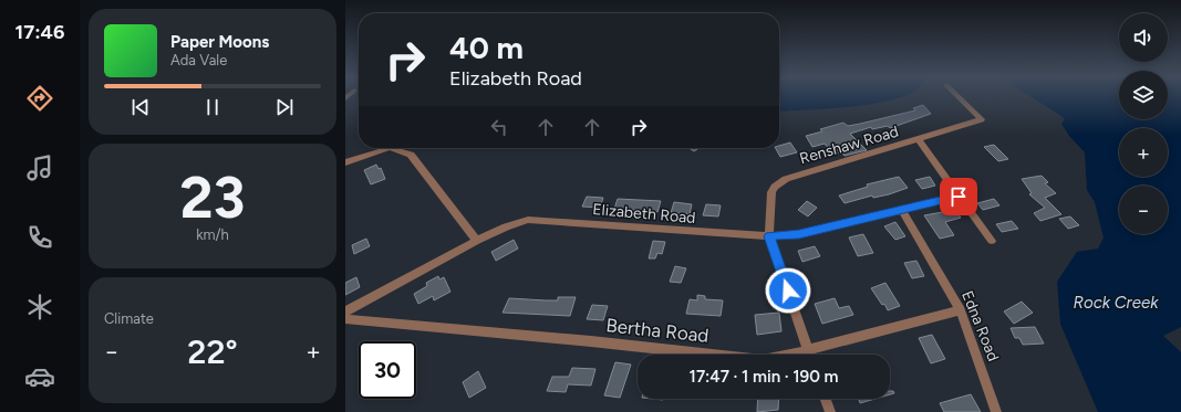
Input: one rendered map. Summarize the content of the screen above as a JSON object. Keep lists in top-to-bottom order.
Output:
{
  "streets": {
    "street": [
      "Renshaw Road",
      "Elizabeth Road",
      "Edna Road",
      "Bertha Road"
    ]
  },
  "crossings": [
    ["Renshaw Road", "Elizabeth Road"],
    ["Elizabeth Road", "Edna Road"],
    ["Edna Road", "Bertha Road"]
  ],
  "water": ["Rock Creek"],
  "page": {
    "tabs": "17:46",
    "map_buttons": ["+", "−"],
    "turn": ["40 m", "Elizabeth Road"],
    "song": ["Paper Moons", "Ada Vale"],
    "tile": [
      ["23", "km/h"],
      "Climate"
    ],
    "heat": ["−", "22°", "+"],
    "limit": "30",
    "trip": "17:47 · 1 min · 190 m"
  }
}
